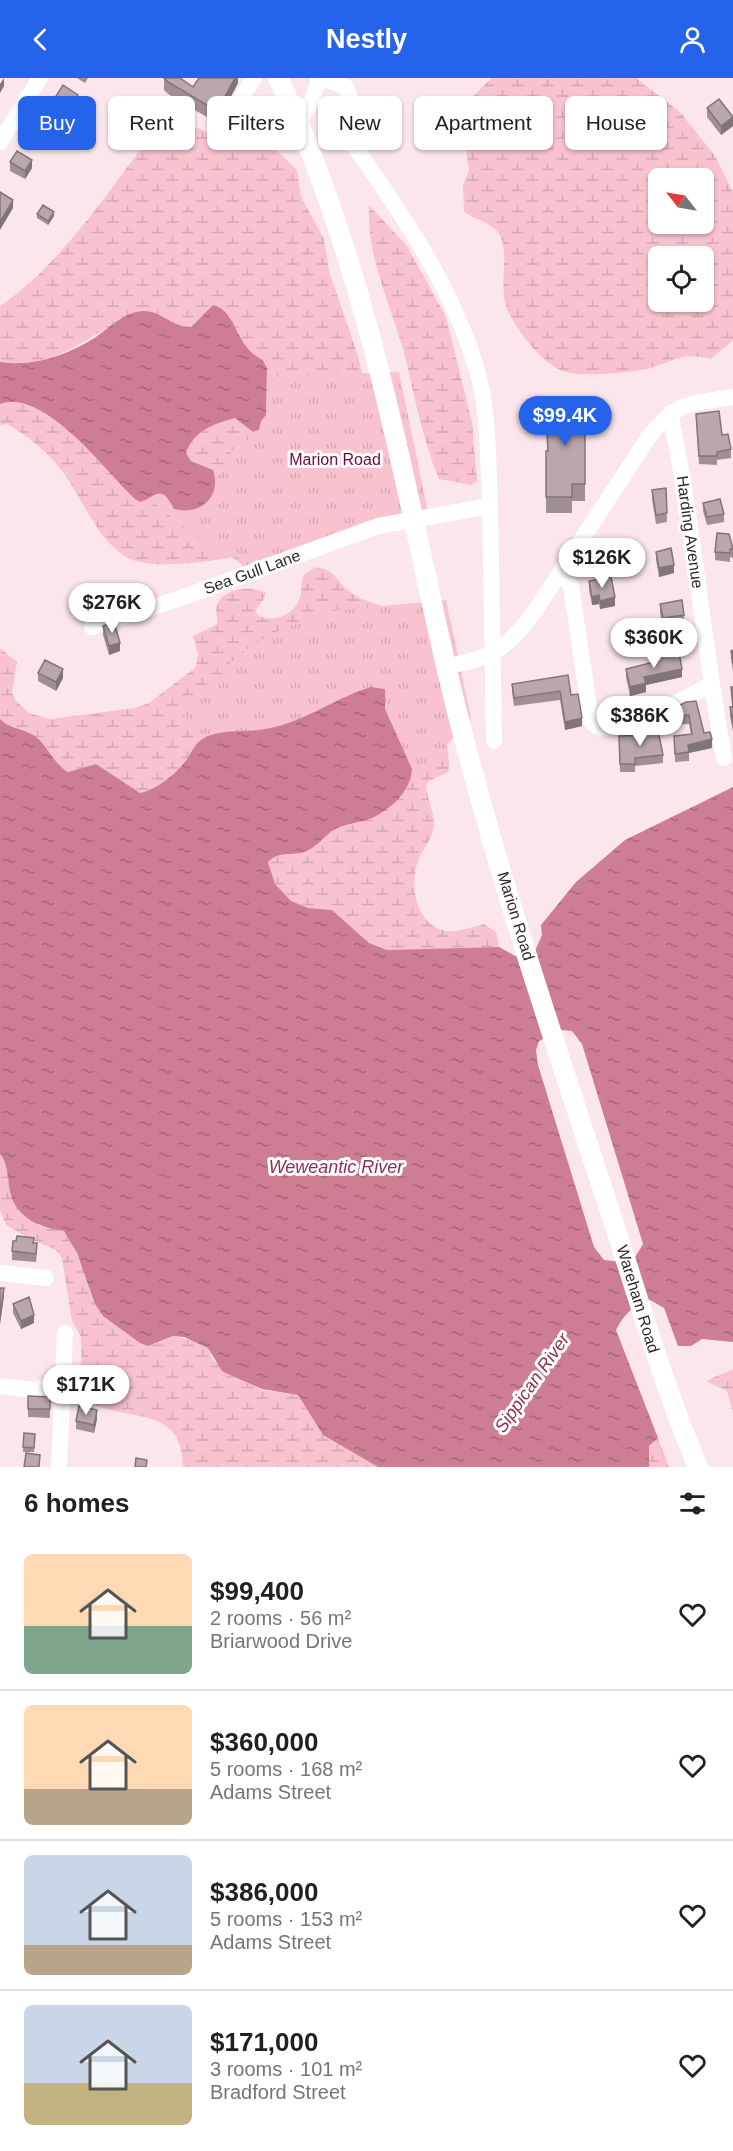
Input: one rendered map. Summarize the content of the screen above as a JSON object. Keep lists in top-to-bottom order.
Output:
{
  "streets": {
    "main road": ["Marion Road", "Wareham Road"],
    "street": ["Harding Avenue", "Sea Gull Lane"]
  },
  "crossings": [
    ["Sea Gull Lane", "Marion Road"],
    ["Marion Road", "Wareham Road"]
  ],
  "water": ["Weweantic River", "Sippican River"],
  "parks": ["Marion Road"],
  "north": "top left",
  "page": {
    "header": "Nestly",
    "chip": [
      "Buy",
      "Rent",
      "Filters",
      "New",
      "Apartment",
      "House"
    ],
    "price": [
      "$99.4K",
      "$126K",
      "$276K",
      "$360K",
      "$386K",
      "$171K"
    ],
    "heading": "6 homes",
    "list": [
      {
        "name": "$99,400",
        "note": "2 rooms · 56 m² · Briarwood Drive"
      },
      {
        "name": "$360,000",
        "note": "5 rooms · 168 m² · Adams Street"
      },
      {
        "name": "$386,000",
        "note": "5 rooms · 153 m² · Adams Street"
      },
      {
        "name": "$171,000",
        "note": "3 rooms · 101 m² · Bradford Street"
      }
    ]
  }
}
